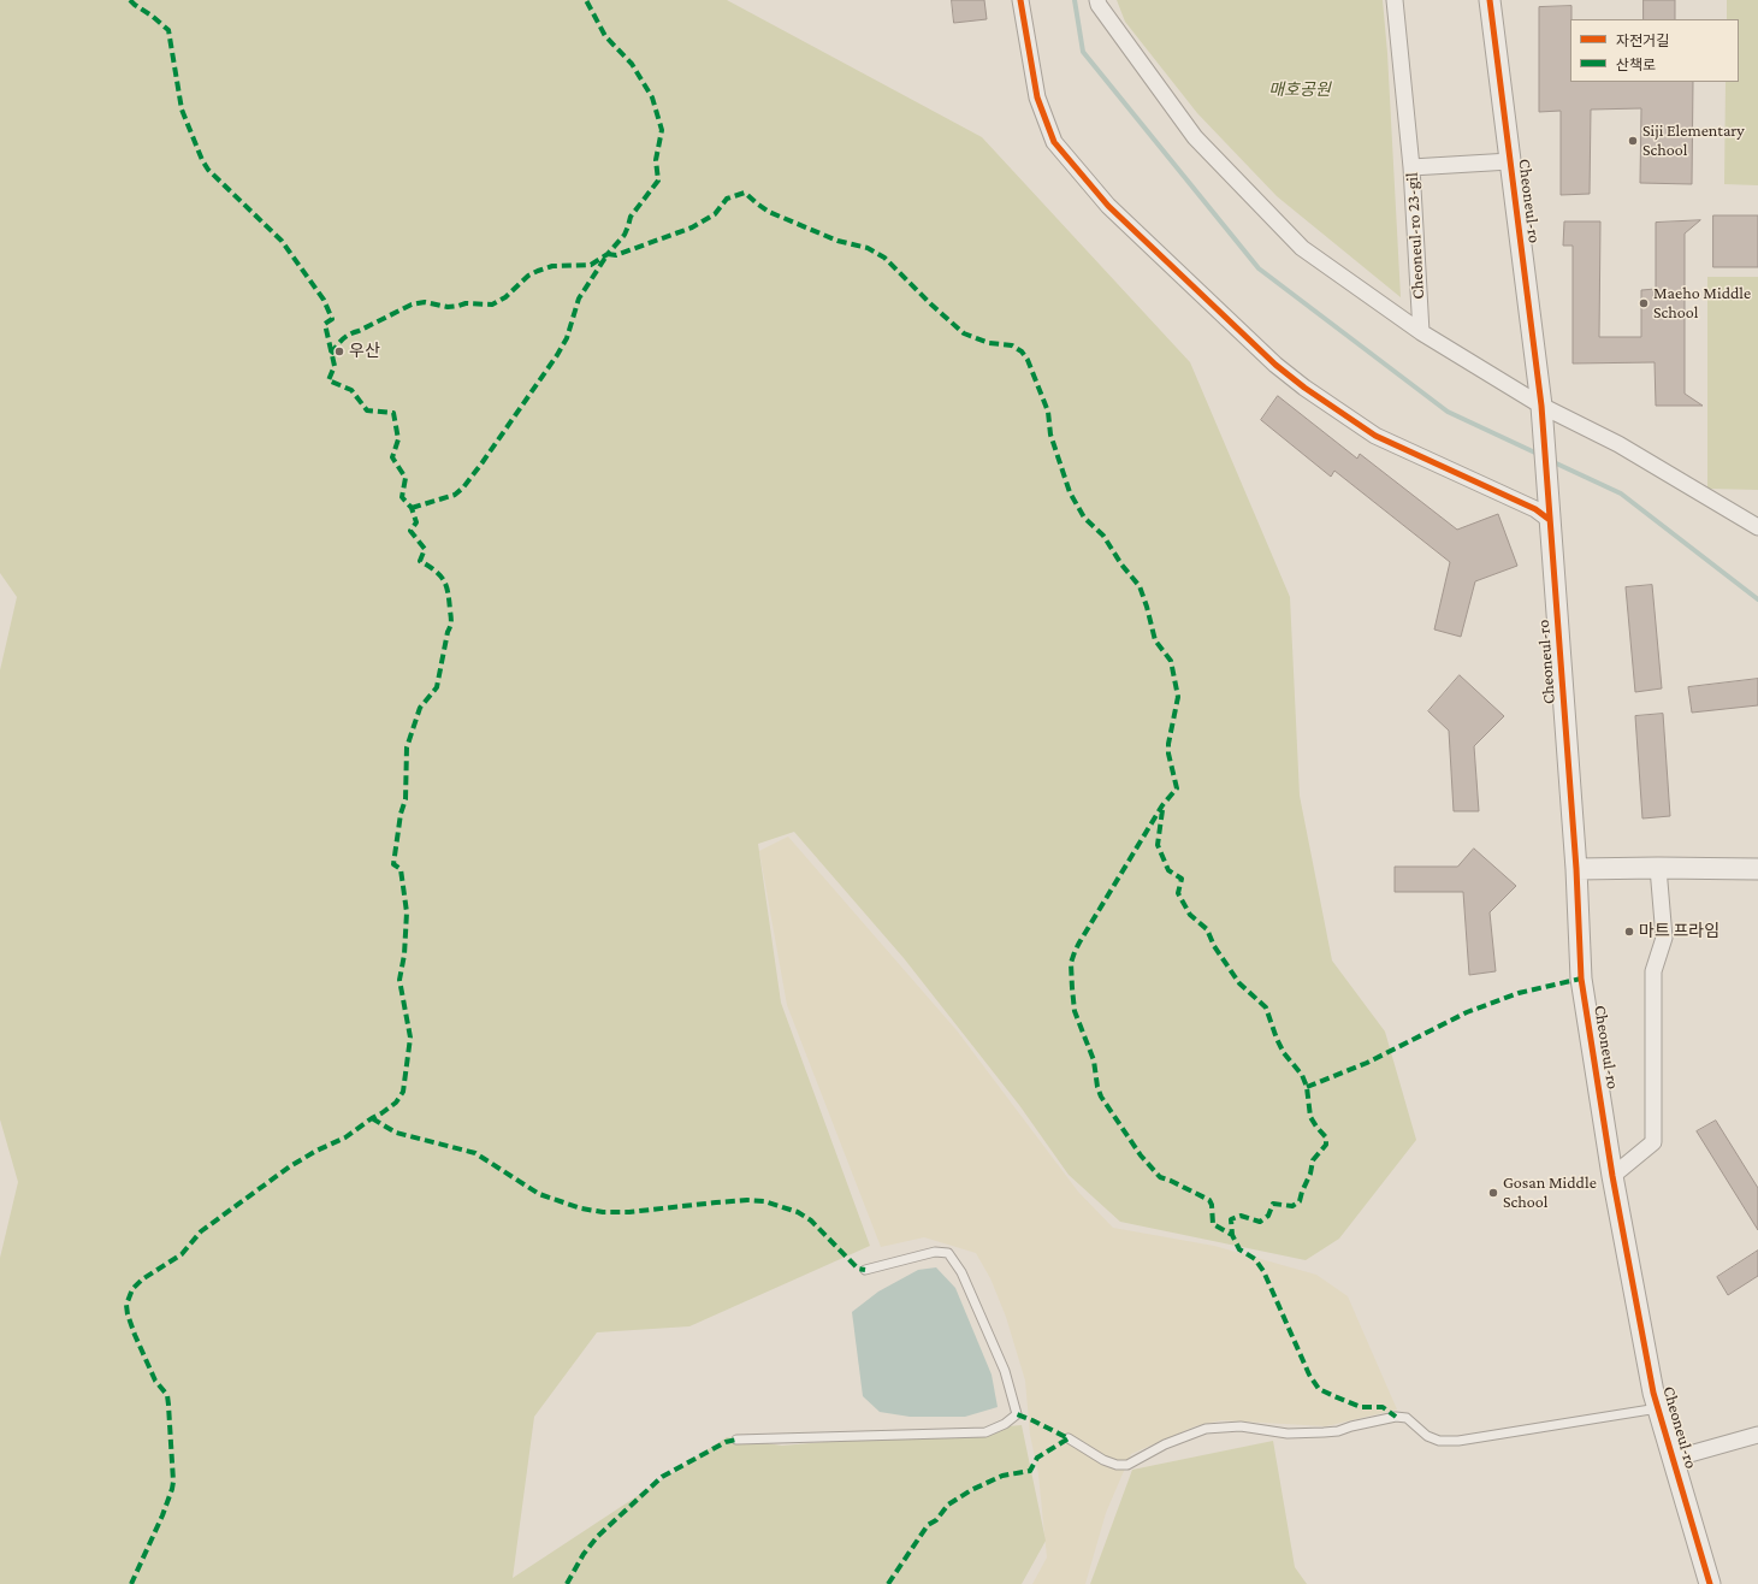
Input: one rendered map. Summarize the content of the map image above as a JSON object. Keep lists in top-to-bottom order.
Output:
{
  "streets": {
    "street": ["Cheoneul-ro", "Cheoneul-ro 23-gil"]
  },
  "parks": ["매호공원"],
  "places": [
    "Siji Elementary School",
    "Maeho Middle School",
    "우산",
    "마트 프라임",
    "Gosan Middle School"
  ],
  "legend": ["자전거길", "산책로"]
}
